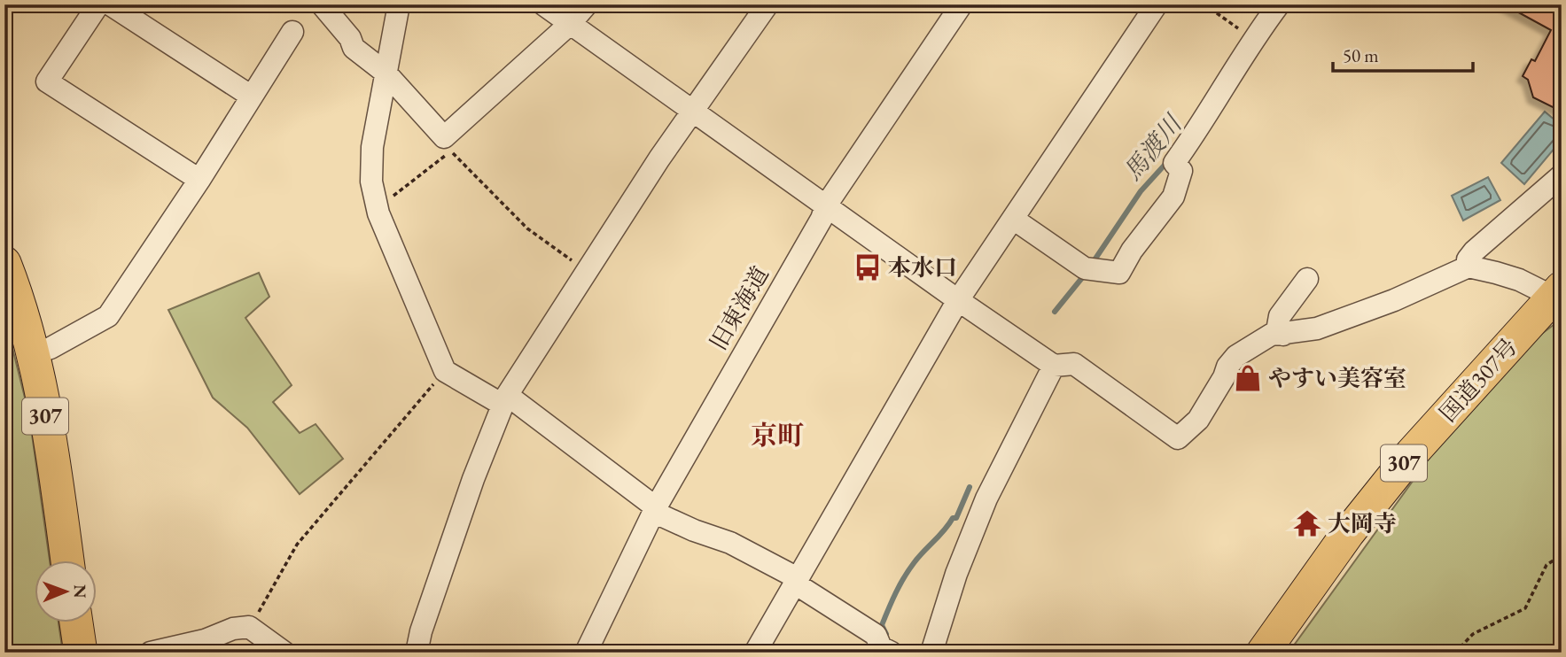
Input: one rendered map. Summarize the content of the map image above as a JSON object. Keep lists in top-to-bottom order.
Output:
{
  "streets": {
    "highway": ["国道307号", "307"],
    "street": ["旧東海道"]
  },
  "districts": ["京町"],
  "water": ["馬渡川"],
  "places": {
    "bus stop": ["本水口"],
    "shop": ["やすい美容室"],
    "temple": ["大岡寺"]
  },
  "scale_bar": "50 m",
  "north": "right"
}
